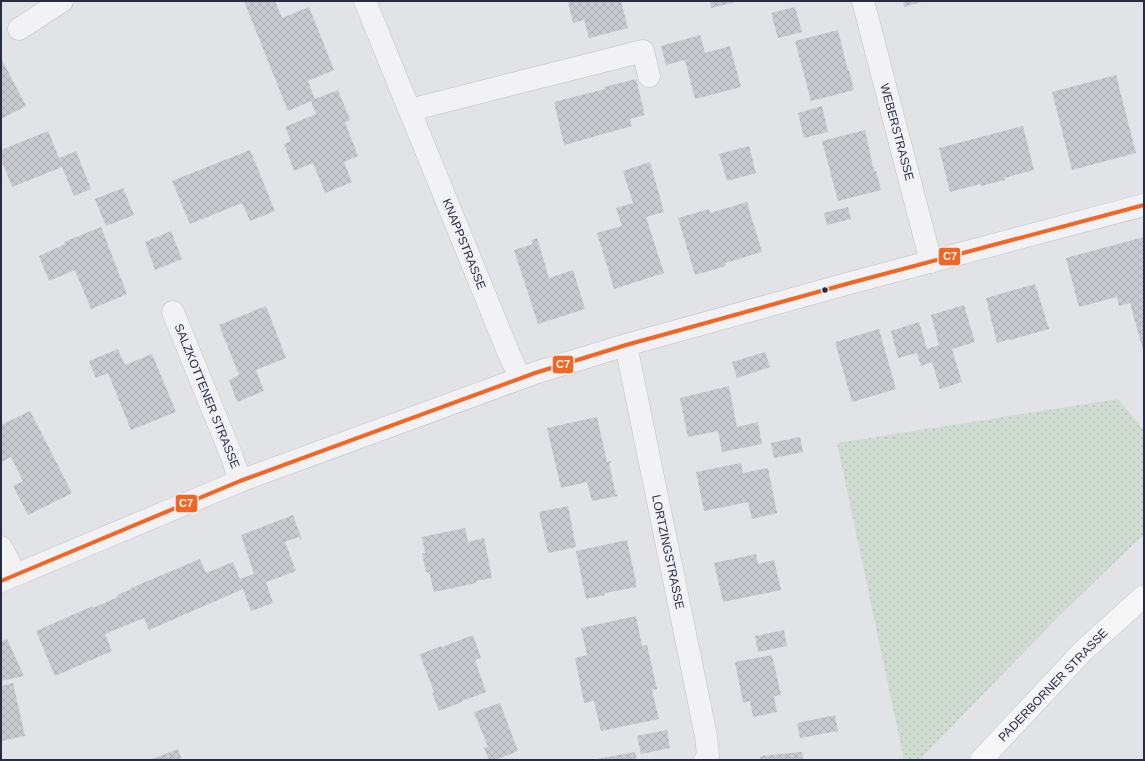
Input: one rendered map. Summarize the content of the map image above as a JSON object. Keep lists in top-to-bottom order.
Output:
{
  "streets": {
    "main road": ["PADERBORNER STRASSE"],
    "street": [
      "WEBERSTRASSE",
      "KNAPPSTRASSE",
      "SALZKOTTENER STRASSE",
      "LORTZINGSTRASSE"
    ]
  },
  "crossings": [
    ["WEBERSTRASSE", "SALZKOTTENER STRASSE"],
    ["KNAPPSTRASSE", "SALZKOTTENER STRASSE"],
    ["SALZKOTTENER STRASSE", "LORTZINGSTRASSE"]
  ],
  "lines": ["transit line C7"]
}
